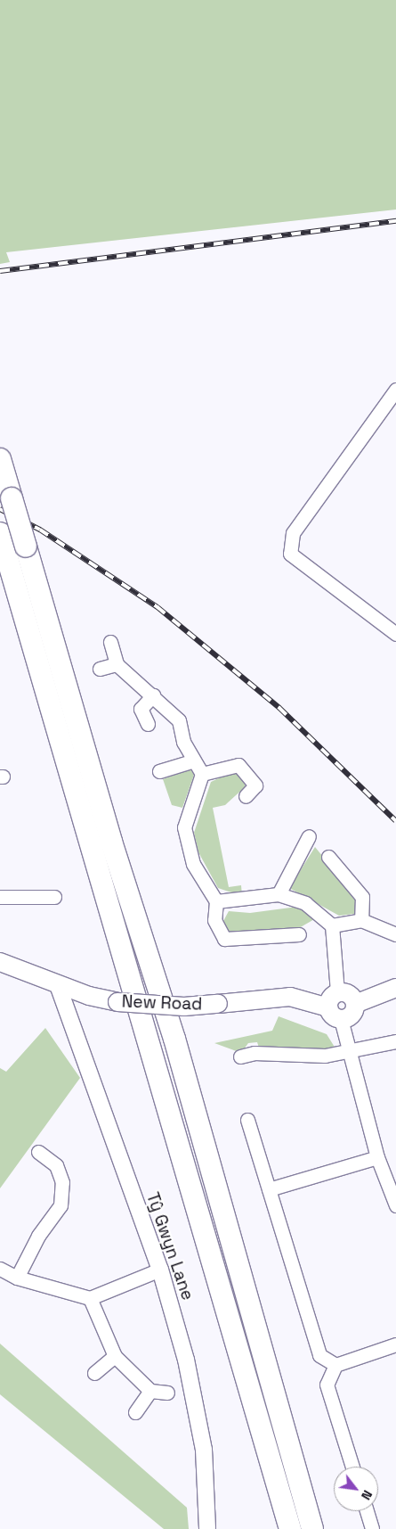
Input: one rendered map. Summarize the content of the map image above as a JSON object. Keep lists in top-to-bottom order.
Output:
{
  "streets": {
    "main road": ["New Road"],
    "street": ["Tŷ Gwyn Lane"]
  },
  "crossings": [
    ["New Road", "Tŷ Gwyn Lane"]
  ],
  "north": "bottom right"
}
